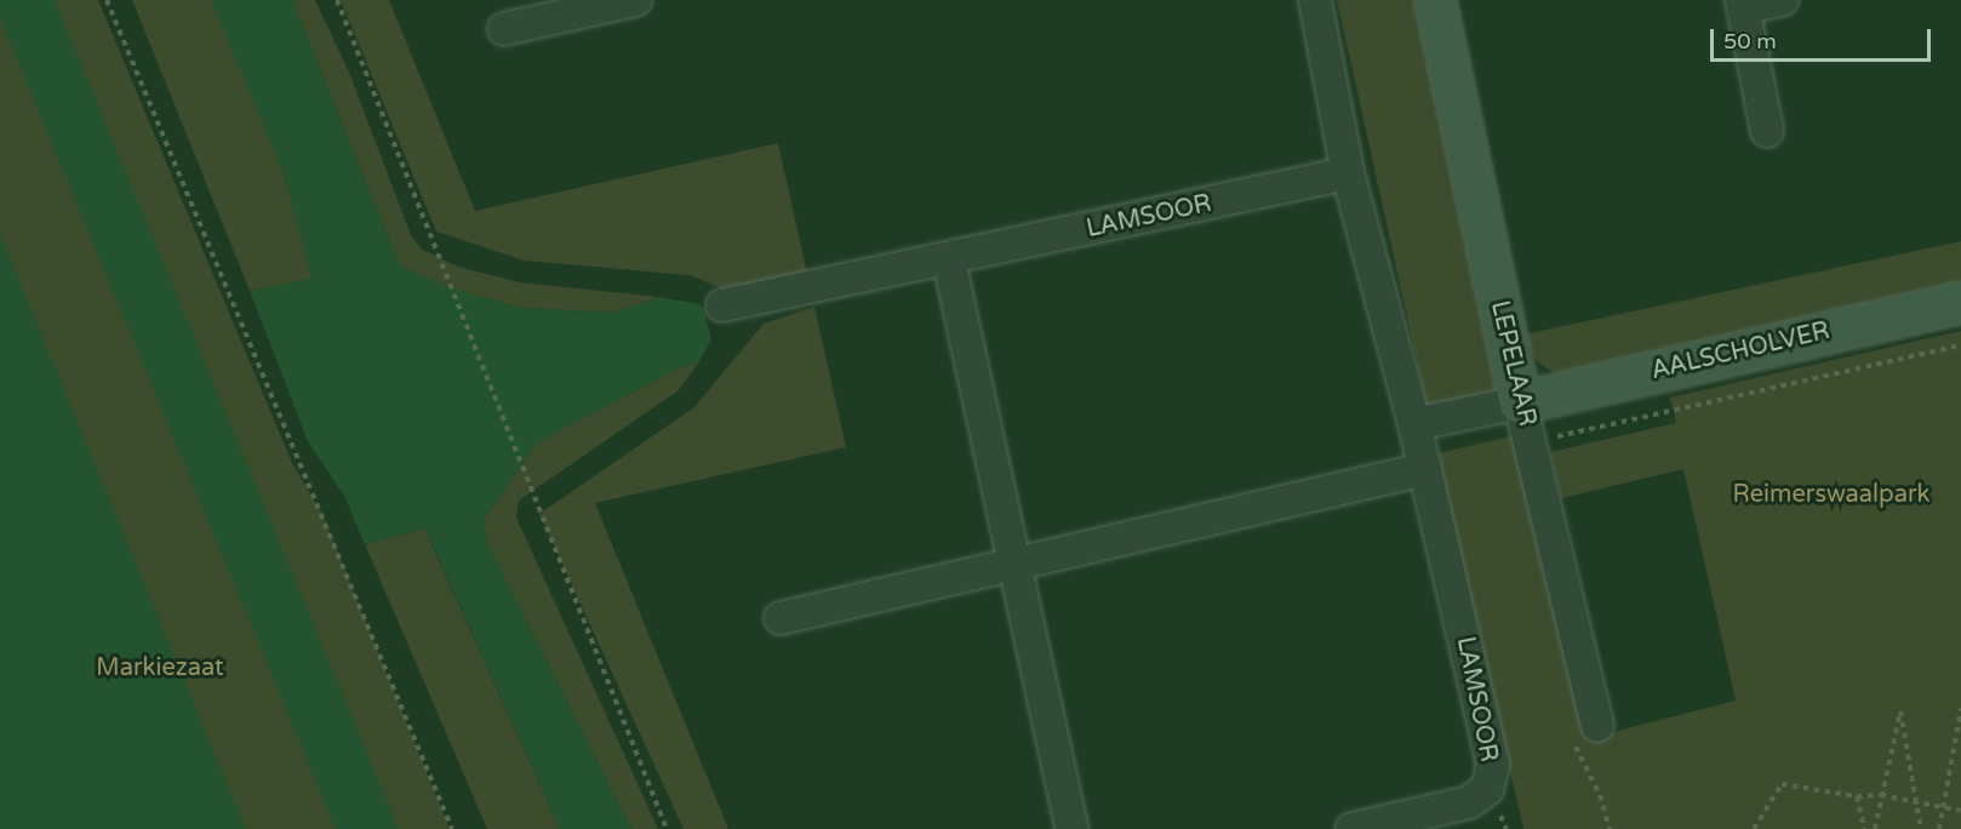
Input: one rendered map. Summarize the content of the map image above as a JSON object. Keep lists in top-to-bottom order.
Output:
{
  "streets": {
    "street": ["LAMSOOR", "AALSCHOLVER", "LEPELAAR"]
  },
  "crossings": [
    ["AALSCHOLVER", "LEPELAAR"]
  ],
  "parks": ["Reimerswaalpark", "Markiezaat"],
  "scale_bar": "50 m"
}
